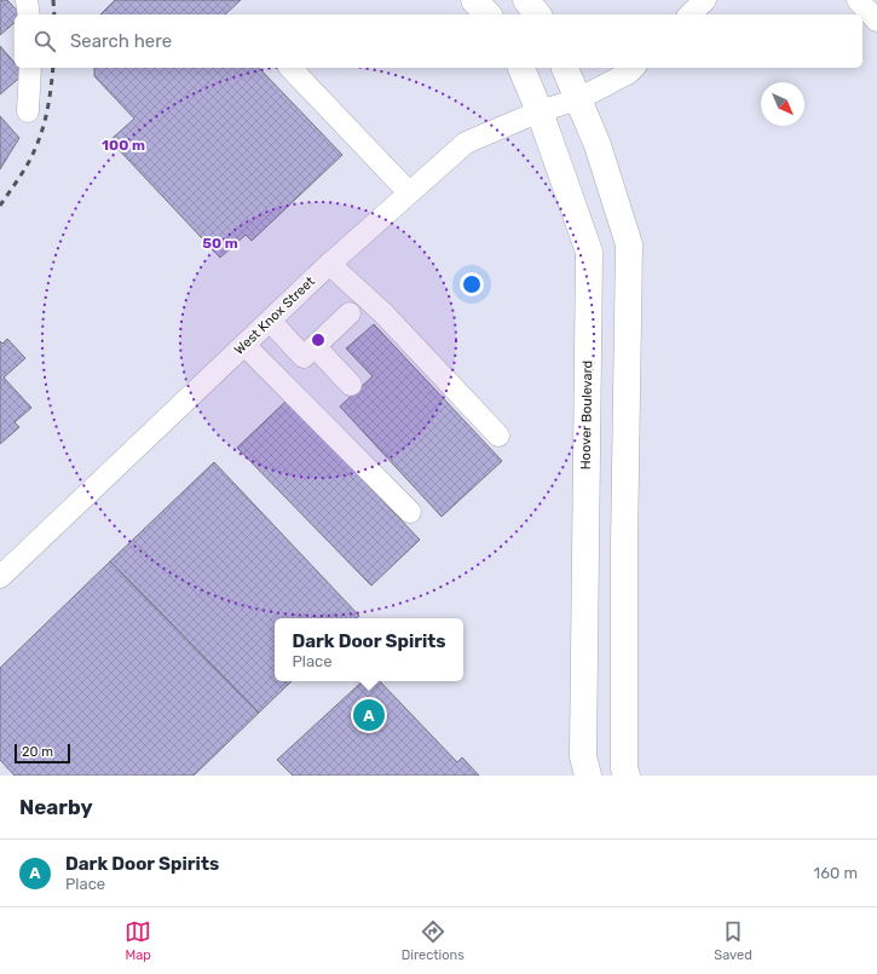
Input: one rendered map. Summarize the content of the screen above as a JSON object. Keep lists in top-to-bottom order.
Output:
{
  "streets": {
    "main road": ["Hoover Boulevard"],
    "street": ["West Knox Street"]
  },
  "crossings": [
    ["West Knox Street", "Hoover Boulevard"]
  ],
  "scale_bar": "20 m",
  "north": "bottom right",
  "page": {
    "search": "Search here",
    "popup": ["Dark Door Spirits", "Place"],
    "pins": "A",
    "scale": "20 m",
    "heading": "Nearby",
    "list": [
      {
        "mark": "A",
        "name": "Dark Door Spirits",
        "note": "Place",
        "value": "160 m"
      }
    ],
    "nav": ["Map", "Directions", "Saved"]
  },
  "rings": ["100 m", "50 m"]
}
